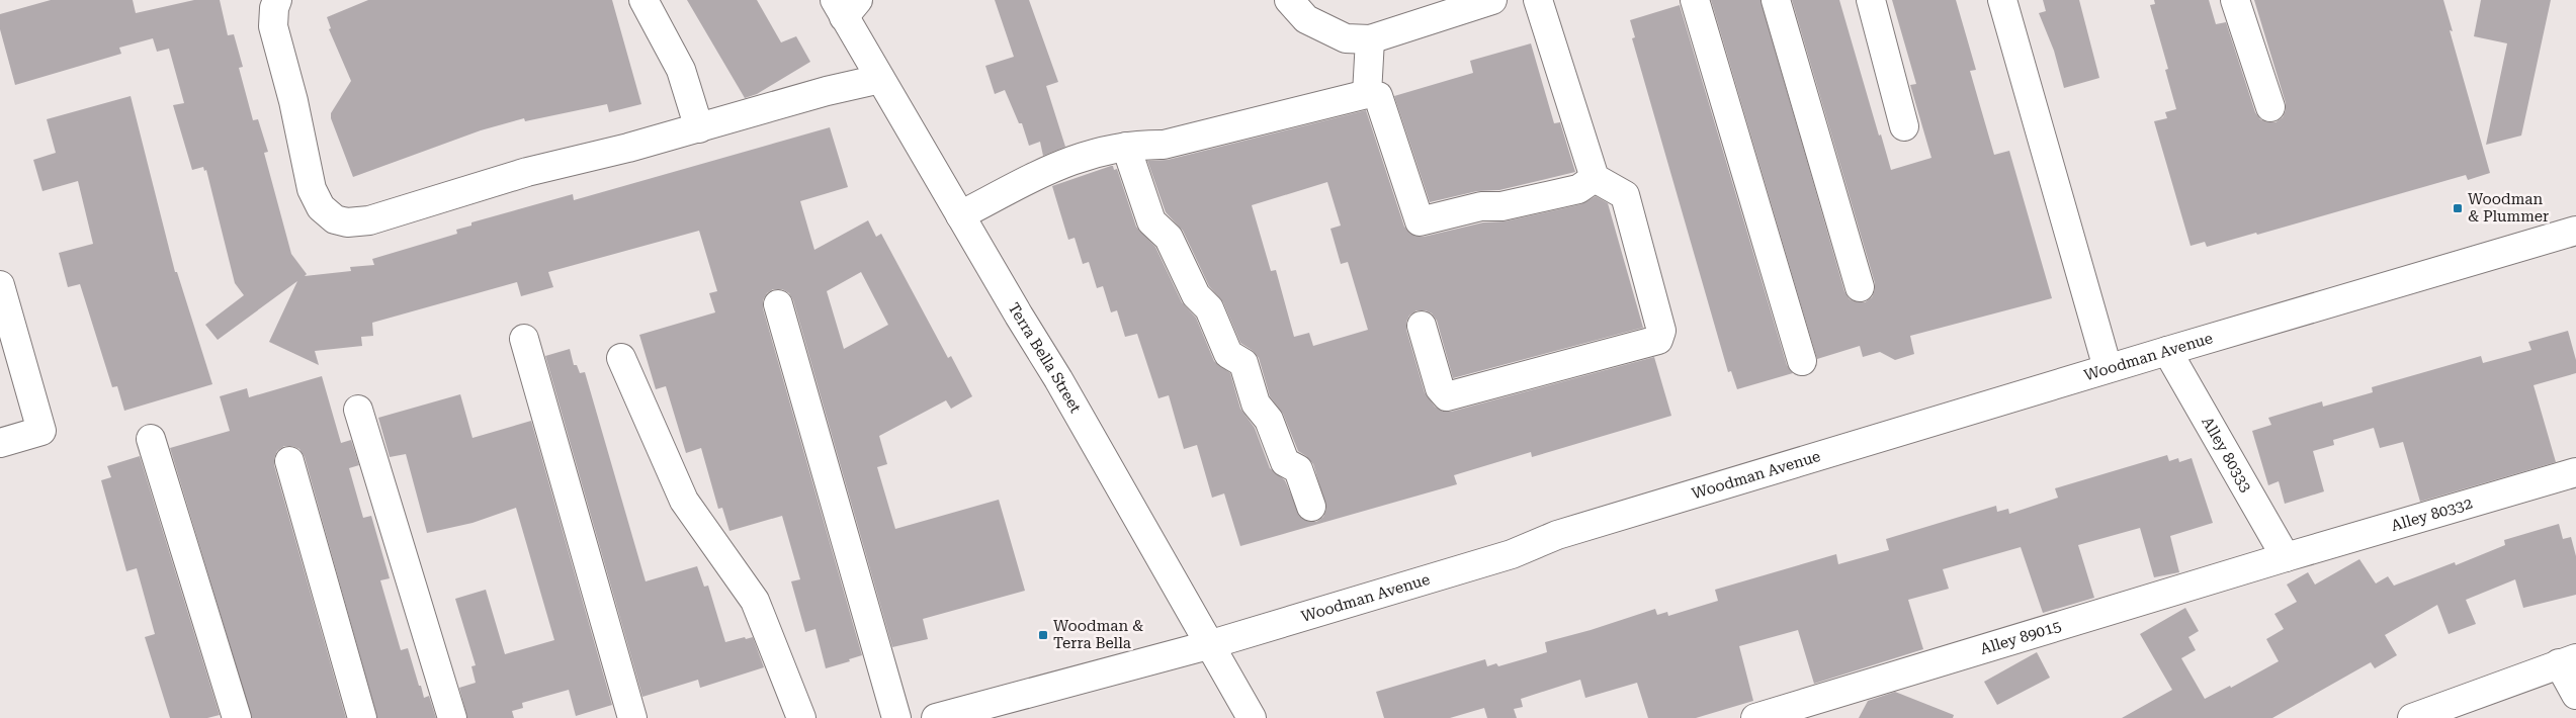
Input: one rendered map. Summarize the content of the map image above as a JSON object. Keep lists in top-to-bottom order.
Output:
{
  "streets": {
    "main road": [
      "Woodman Avenue",
      "Terra Bella Street",
      "Alley 80333",
      "Alley 80332",
      "Alley 89015"
    ]
  },
  "crossings": [
    ["Woodman Avenue", "Terra Bella Street"],
    ["Woodman Avenue", "Alley 80333"],
    ["Alley 80333", "Alley 80332"],
    ["Alley 80333", "Alley 89015"],
    ["Alley 80332", "Alley 89015"]
  ],
  "places": {
    "transit": ["Woodman & Plummer", "Woodman & Terra Bella"]
  }
}
